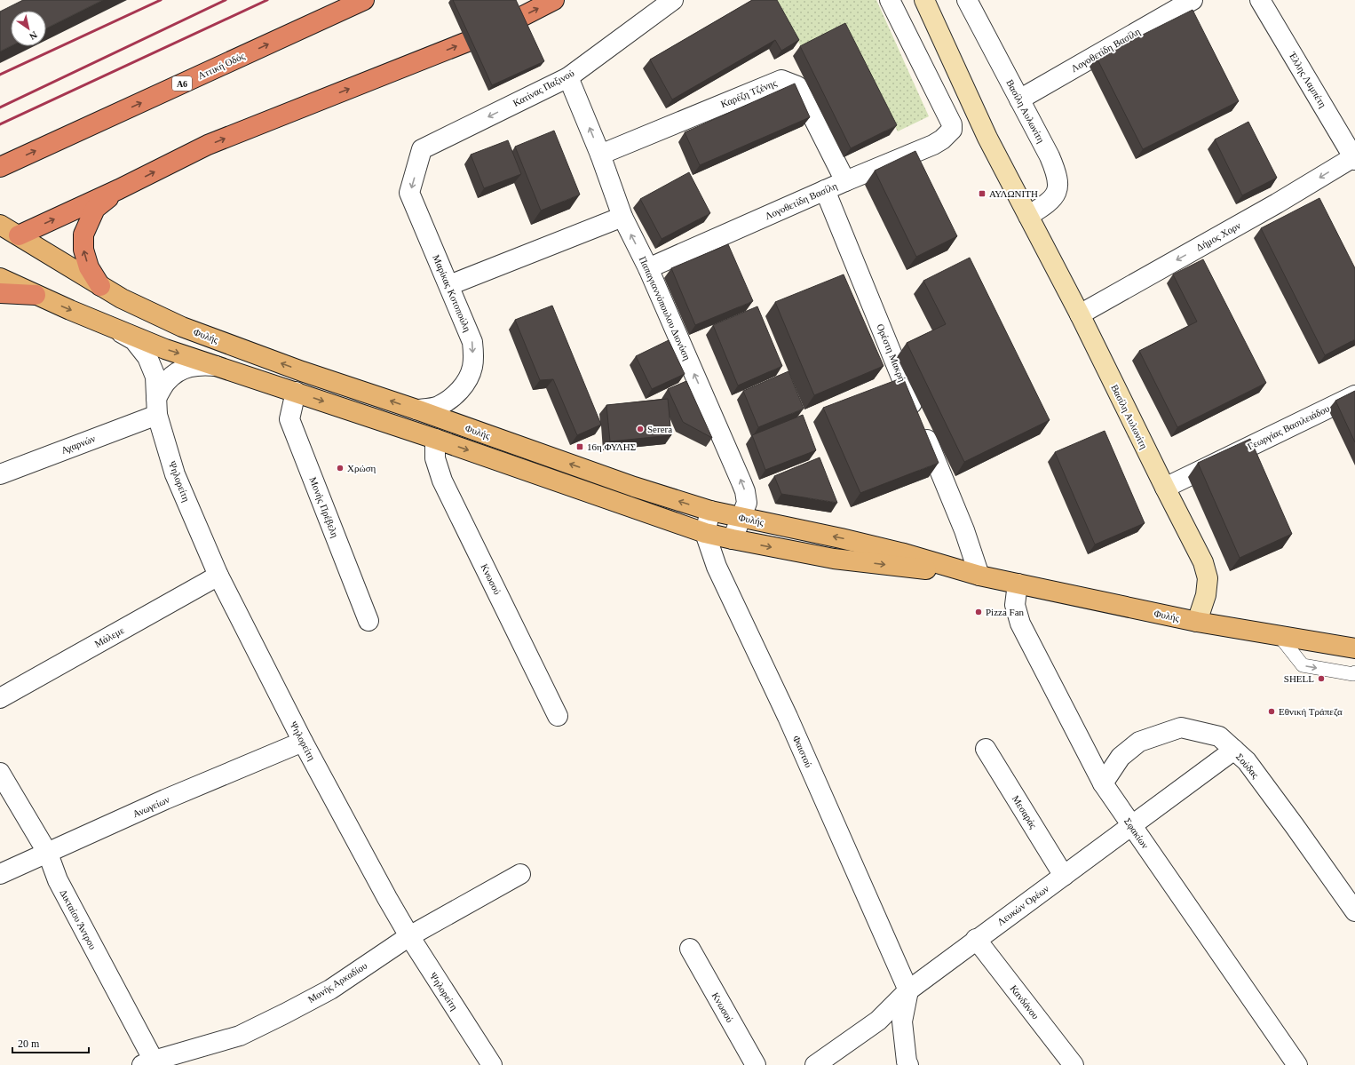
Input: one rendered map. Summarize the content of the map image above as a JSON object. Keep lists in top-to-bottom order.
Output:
{
  "streets": {
    "highway": ["Αττική Οδός", "Α6"],
    "main road": ["Βασίλη Αυλωνίτη", "Φυλής"],
    "street": [
      "Λογοθετίδη Βασίλη",
      "Έλλης Λαμπέτη",
      "Κατίνας Παξινού",
      "Καρέζη Τζένης",
      "Δήμος Χορν",
      "Μαρίκας Κοτοπούλη",
      "Παπαγιαννόπουλου Διονύση",
      "Ορέστη Μακρή",
      "Γεωργίας Βασιλειάδου",
      "Αχαρνών",
      "Ψηλορείτη",
      "Μονής Πρέβελη",
      "Κνωσού",
      "Μάλεμε",
      "Φαιστού",
      "Σούδας",
      "Ανωγείων",
      "Μεσαράς",
      "Σφακίων",
      "Λευκών Ορέων",
      "Δικταίου Άντρου",
      "Μονής Αρκαδίου",
      "Κανδάνου"
    ]
  },
  "crossings": [
    ["Λογοθετίδη Βασίλη", "Καρέζη Τζένης"],
    ["Λογοθετίδη Βασίλη", "Βασίλη Αυλωνίτη"],
    ["Λογοθετίδη Βασίλη", "Παπαγιαννόπουλου Διονύση"],
    ["Λογοθετίδη Βασίλη", "Ορέστη Μακρή"],
    ["Έλλης Λαμπέτη", "Δήμος Χορν"],
    ["Κατίνας Παξινού", "Μαρίκας Κοτοπούλη"],
    ["Κατίνας Παξινού", "Παπαγιαννόπουλου Διονύση"],
    ["Καρέζη Τζένης", "Παπαγιαννόπουλου Διονύση"],
    ["Βασίλη Αυλωνίτη", "Δήμος Χορν"],
    ["Βασίλη Αυλωνίτη", "Φυλής"],
    ["Βασίλη Αυλωνίτη", "Γεωργίας Βασιλειάδου"],
    ["Μαρίκας Κοτοπούλη", "Φυλής"],
    ["Παπαγιαννόπουλου Διονύση", "Φυλής"],
    ["Φυλής", "Ορέστη Μακρή"],
    ["Φυλής", "Ψηλορείτη"],
    ["Φυλής", "Μονής Πρέβελη"],
    ["Φυλής", "Κνωσού"],
    ["Φυλής", "Φαιστού"],
    ["Φυλής", "Σφακίων"],
    ["Αχαρνών", "Ψηλορείτη"],
    ["Ψηλορείτη", "Μάλεμε"],
    ["Ψηλορείτη", "Ανωγείων"],
    ["Ψηλορείτη", "Μονής Αρκαδίου"],
    ["Φαιστού", "Λευκών Ορέων"],
    ["Σούδας", "Σφακίων"],
    ["Σούδας", "Λευκών Ορέων"],
    ["Ανωγείων", "Δικταίου Άντρου"],
    ["Μεσαράς", "Λευκών Ορέων"],
    ["Σφακίων", "Λευκών Ορέων"],
    ["Λευκών Ορέων", "Κανδάνου"],
    ["Δικταίου Άντρου", "Μονής Αρκαδίου"]
  ],
  "one_way": ["Δήμος Χορν", "Μαρίκας Κοτοπούλη", "Παπαγιαννόπουλου Διονύση"],
  "places": {
    "transit": ["ΑΥΛΩΝΙΤΗ", "16η ΦΥΛΗΣ"],
    "other": [
      "Serera",
      "Χρώση",
      "Pizza Fan",
      "SHELL",
      "Εθνική Τράπεζα"
    ]
  },
  "scale_bar": "20 m",
  "north": "bottom right"
}
